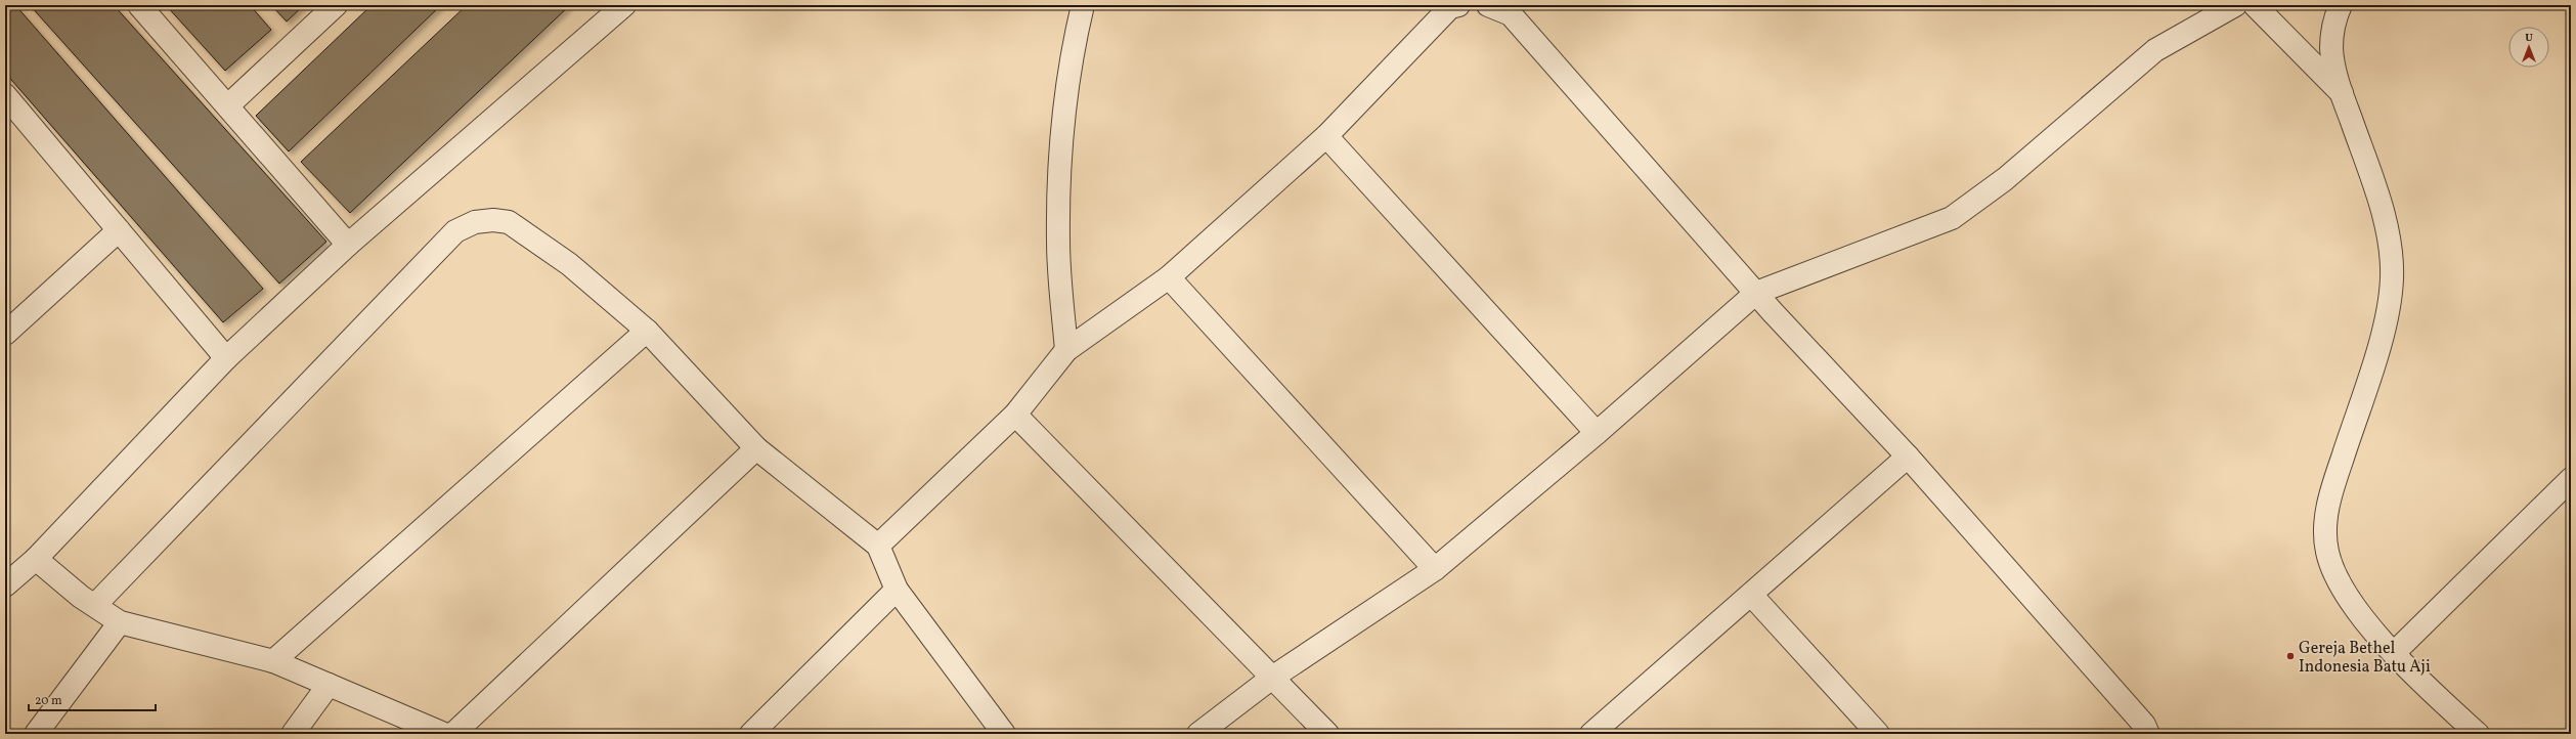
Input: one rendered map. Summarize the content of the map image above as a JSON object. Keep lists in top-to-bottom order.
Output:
{
  "places": ["Gereja Bethel Indonesia Batu Aji"],
  "scale_bar": "20 m",
  "north": "top"
}
